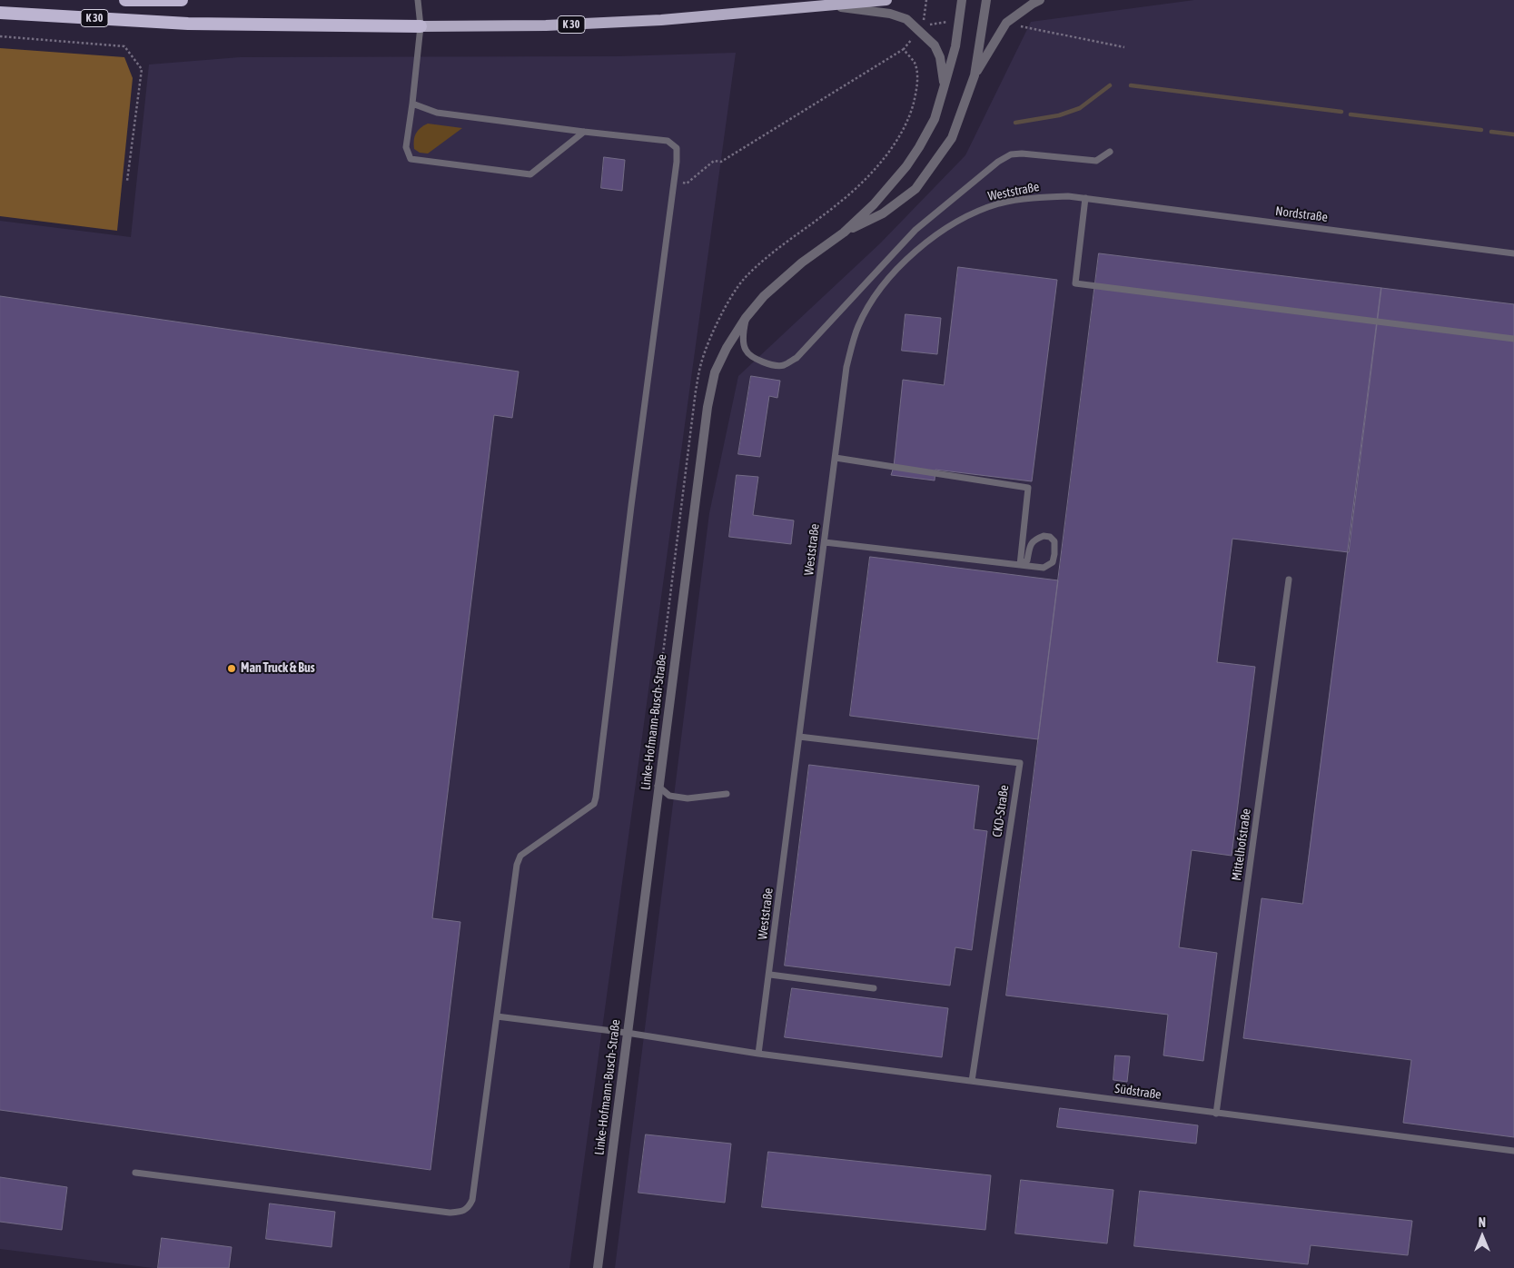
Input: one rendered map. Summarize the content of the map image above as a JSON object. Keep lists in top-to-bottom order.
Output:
{
  "streets": {
    "highway": ["K 30"],
    "street": ["Linke-Hofmann-Busch-Straße"],
    "lane": [
      "Weststraße",
      "Nordstraße",
      "CKD-Straße",
      "Mittelhofstraße",
      "Südstraße"
    ]
  },
  "crossings": [
    ["Weststraße", "Nordstraße"],
    ["Weststraße", "CKD-Straße"],
    ["Weststraße", "Südstraße"],
    ["Linke-Hofmann-Busch-Straße", "Südstraße"],
    ["CKD-Straße", "Südstraße"],
    ["Mittelhofstraße", "Südstraße"]
  ],
  "places": ["Man Truck & Bus"],
  "north": "top"
}
